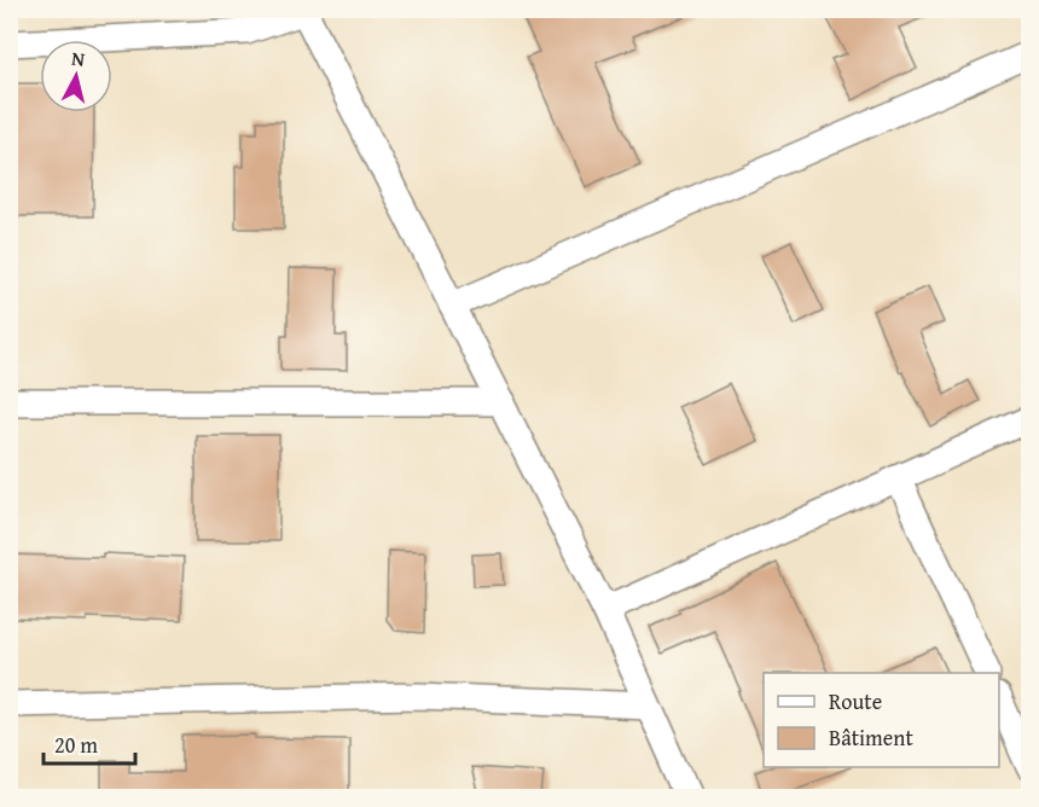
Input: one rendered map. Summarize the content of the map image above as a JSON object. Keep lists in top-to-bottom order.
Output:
{
  "legend": ["Route", "Bâtiment"],
  "scale_bar": "20 m",
  "north": "top"
}
